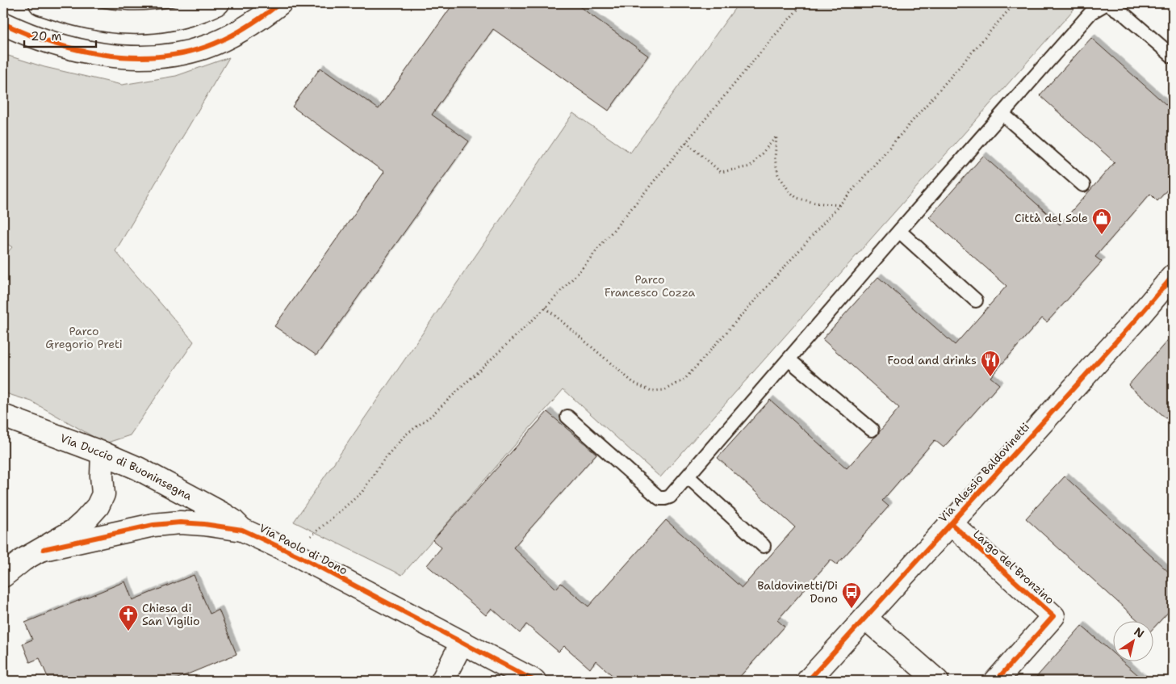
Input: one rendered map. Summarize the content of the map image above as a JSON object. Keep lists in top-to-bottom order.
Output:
{
  "streets": {
    "street": [
      "Via Duccio di Buoninsegna",
      "Via Alessio Baldovinetti",
      "Via Paolo di Dono",
      "Largo del Bronzino"
    ]
  },
  "crossings": [
    ["Via Duccio di Buoninsegna", "Via Paolo di Dono"],
    ["Via Alessio Baldovinetti", "Largo del Bronzino"]
  ],
  "parks": ["Parco Francesco Cozza", "Parco Gregorio Preti"],
  "places": {
    "shop": ["Città del Sole"],
    "restaurant": ["Food and drinks"],
    "bus stop": ["Baldovinetti/Di Dono"],
    "church": ["Chiesa di San Vigilio"]
  },
  "scale_bar": "20 m",
  "north": "top right"
}
